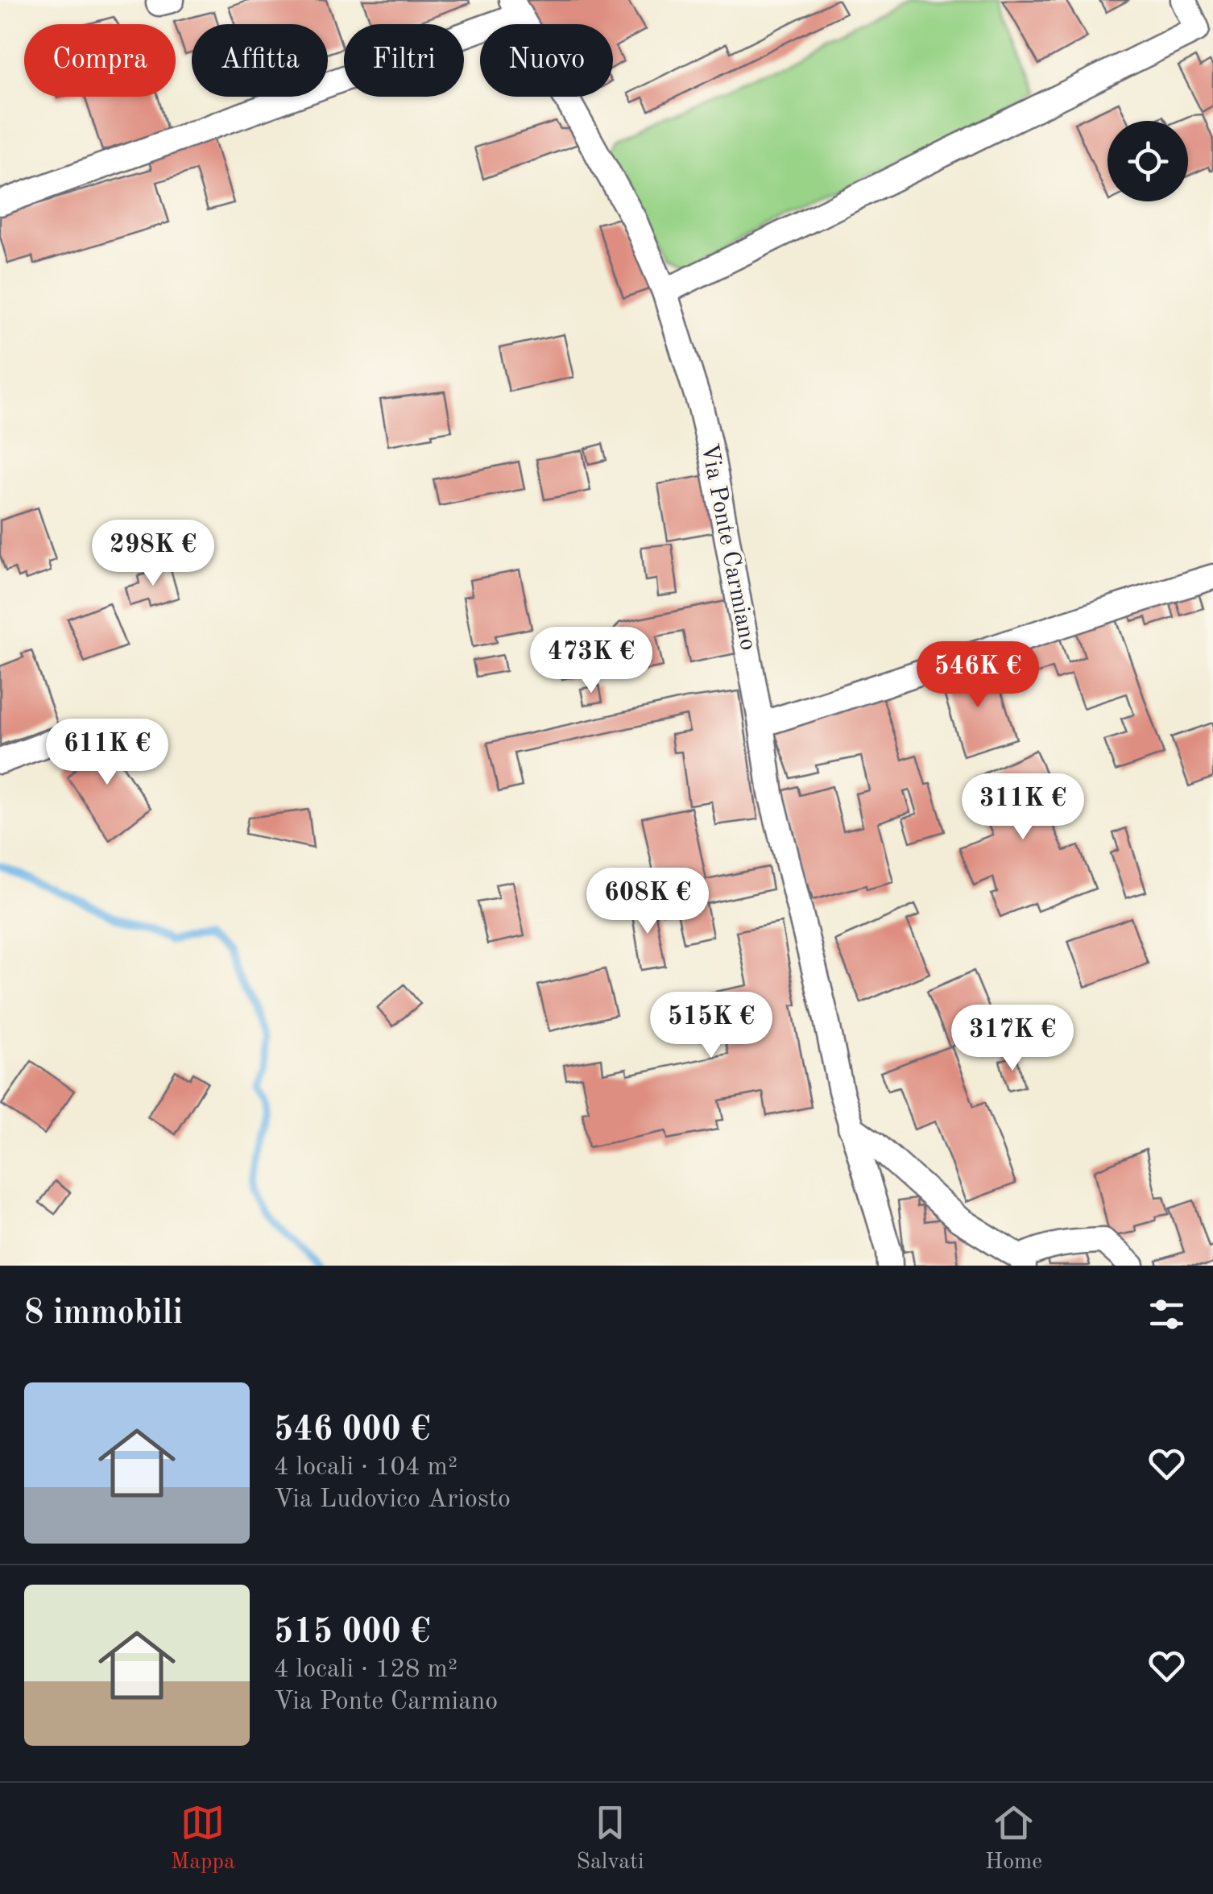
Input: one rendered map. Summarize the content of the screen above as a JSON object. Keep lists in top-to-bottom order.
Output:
{
  "streets": {
    "street": ["Via Ponte Carmiano"]
  },
  "page": {
    "chip": [
      "Compra",
      "Affitta",
      "Filtri",
      "Nuovo"
    ],
    "price": [
      "298K €",
      "473K €",
      "546K €",
      "611K €",
      "311K €",
      "608K €",
      "515K €",
      "317K €"
    ],
    "heading": "8 immobili",
    "list": [
      {
        "name": "546 000 €",
        "note": "4 locali · 104 m² · Via Ludovico Ariosto"
      },
      {
        "name": "515 000 €",
        "note": "4 locali · 128 m² · Via Ponte Carmiano"
      }
    ],
    "tabs": ["Mappa", "Salvati", "Home"]
  }
}
